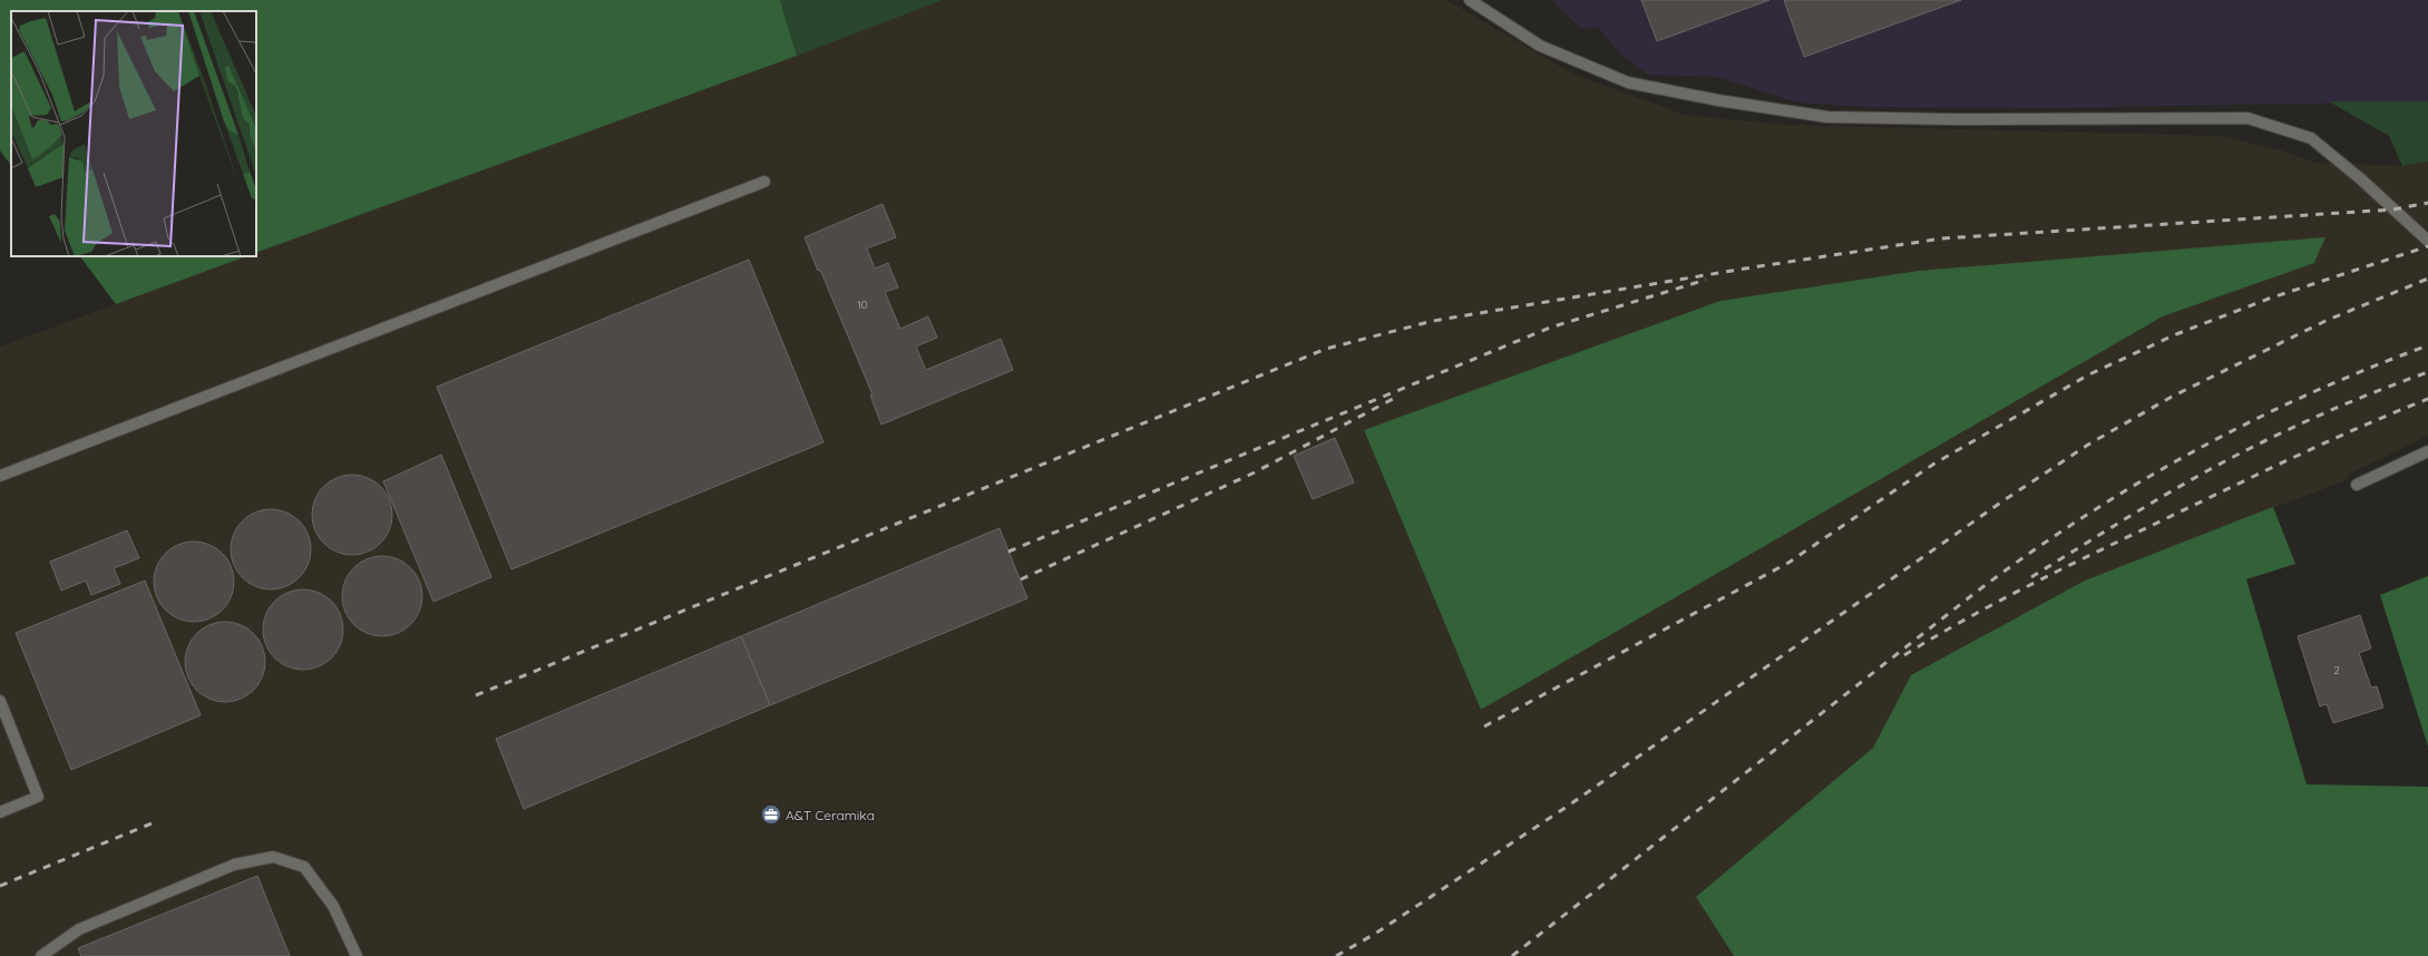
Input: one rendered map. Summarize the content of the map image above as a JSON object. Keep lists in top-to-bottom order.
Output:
{
  "places": {
    "office": ["A&T Ceramika"]
  },
  "house_numbers": ["10", "2"]
}
